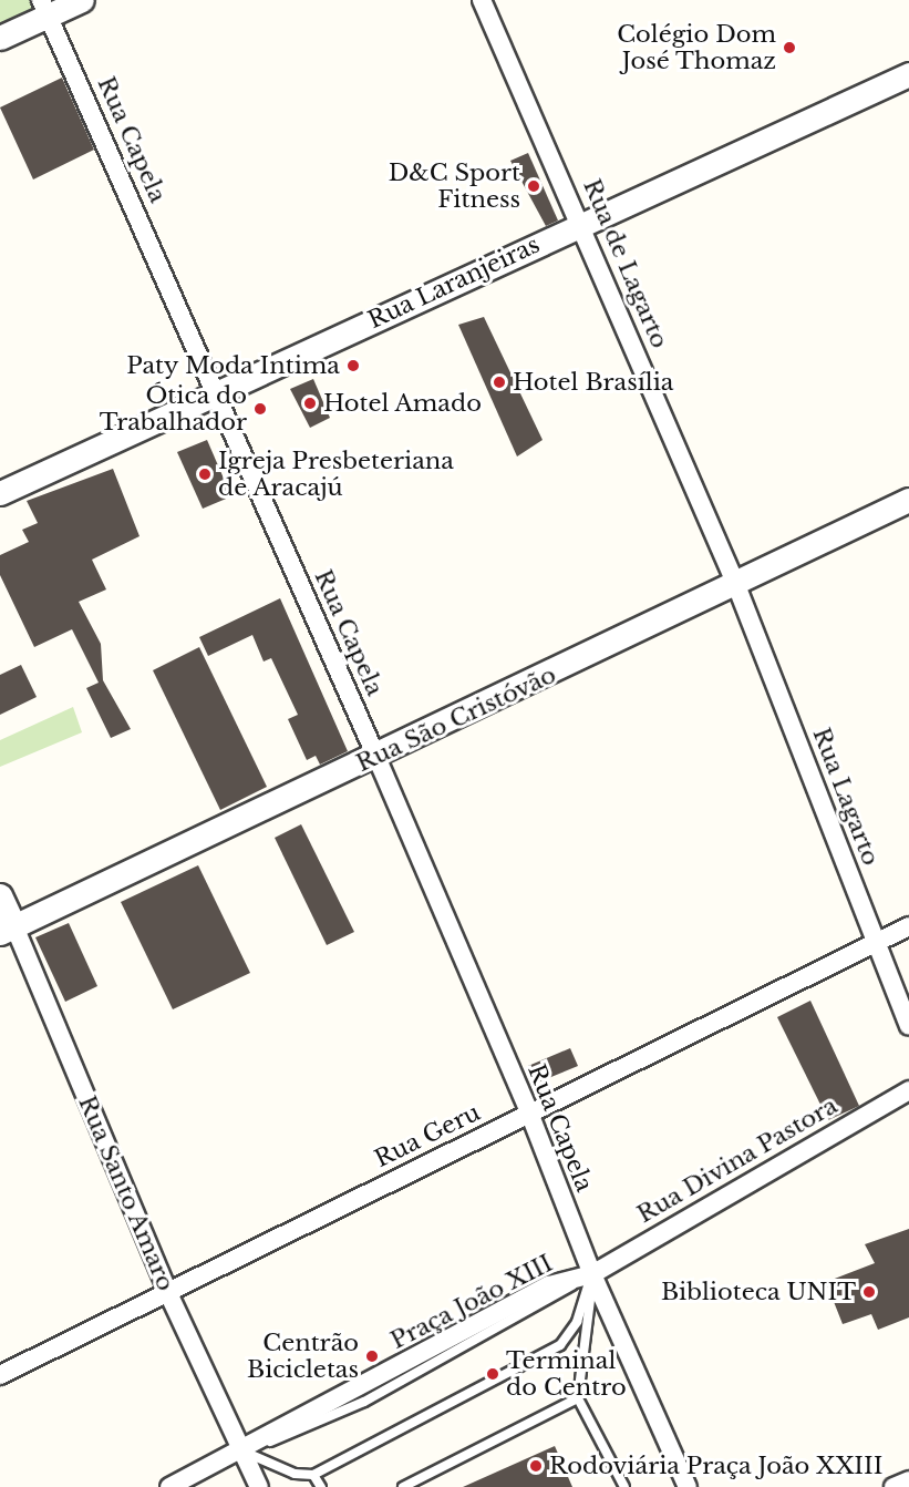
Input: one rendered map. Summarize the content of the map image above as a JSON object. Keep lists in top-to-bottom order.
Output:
{
  "streets": {
    "street": [
      "Rua Capela",
      "Rua de Lagarto",
      "Rua Laranjeiras",
      "Rua São Cristóvão",
      "Rua Lagarto",
      "Rua Geru",
      "Rua Divina Pastora",
      "Rua Santo Amaro",
      "Praça João XIII"
    ]
  },
  "crossings": [
    ["Rua Capela", "Rua Laranjeiras"],
    ["Rua Capela", "Rua São Cristóvão"],
    ["Rua Capela", "Rua Geru"],
    ["Rua Capela", "Rua Divina Pastora"],
    ["Rua Capela", "Praça João XIII"],
    ["Rua de Lagarto", "Rua Laranjeiras"],
    ["Rua de Lagarto", "Rua São Cristóvão"],
    ["Rua de Lagarto", "Rua Lagarto"],
    ["Rua São Cristóvão", "Rua Lagarto"],
    ["Rua São Cristóvão", "Rua Santo Amaro"],
    ["Rua Lagarto", "Rua Geru"],
    ["Rua Geru", "Rua Santo Amaro"],
    ["Rua Divina Pastora", "Praça João XIII"],
    ["Rua Santo Amaro", "Praça João XIII"]
  ],
  "places": [
    "Colégio Dom José Thomaz",
    "D&C Sport Fitness",
    "Paty Moda Intima",
    "Hotel Brasília",
    "Hotel Amado",
    "Ótica do Trabalhador",
    "Igreja Presbeteriana de Aracajú",
    "Biblioteca UNIT",
    "Centrão Bicicletas",
    "Terminal do Centro",
    "Rodoviária Praça João XXIII"
  ]
}
